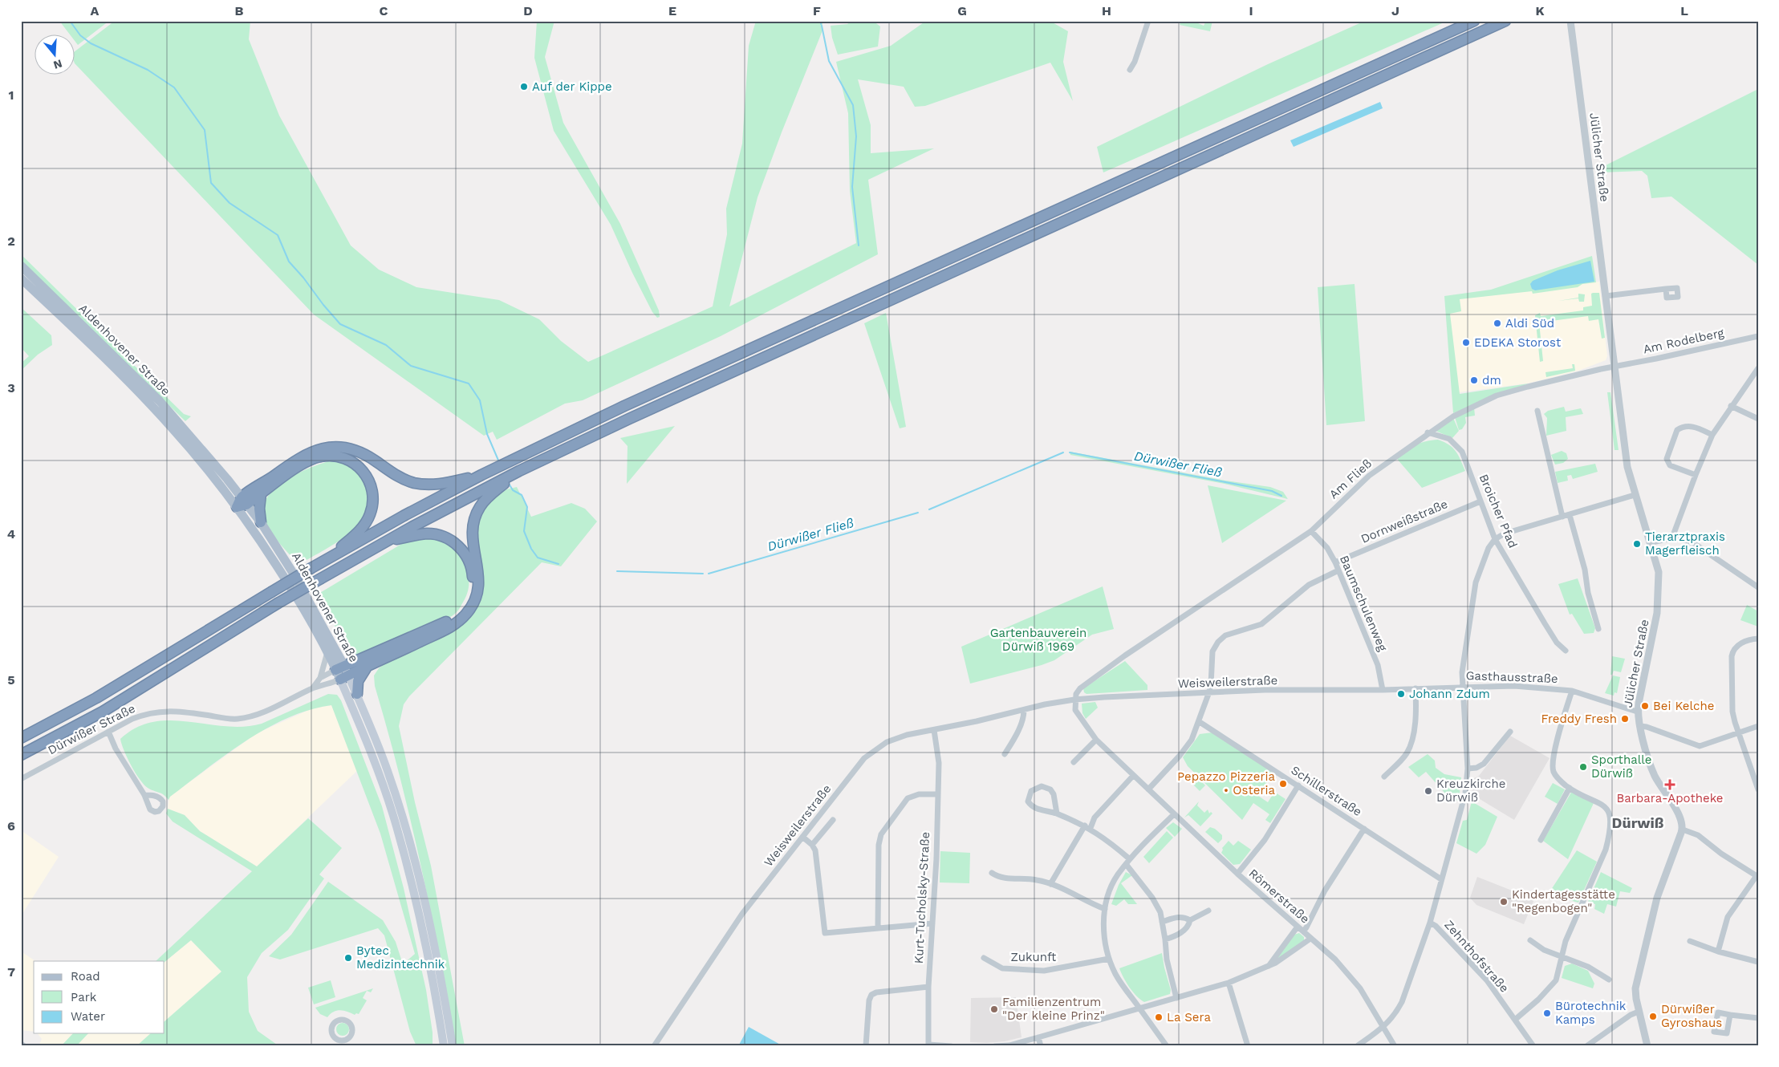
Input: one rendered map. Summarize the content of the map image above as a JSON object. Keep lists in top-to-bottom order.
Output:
{
  "streets": {
    "main road": ["Aldenhovener Straße"],
    "street": [
      "Jülicher Straße",
      "Am Rodelberg",
      "Am Fließ",
      "Broicher Pfad",
      "Dornweißstraße",
      "Baumschulenweg",
      "Gasthausstraße",
      "Weisweilerstraße",
      "Dürwißer Straße",
      "Schillerstraße",
      "Römerstraße",
      "Kurt-Tucholsky-Straße",
      "Zehnthofstraße",
      "Zukunft"
    ]
  },
  "crossings": [
    ["Jülicher Straße", "Am Rodelberg"],
    ["Jülicher Straße", "Am Fließ"],
    ["Jülicher Straße", "Gasthausstraße"],
    ["Am Rodelberg", "Am Fließ"],
    ["Aldenhovener Straße", "Dürwißer Straße"],
    ["Am Fließ", "Broicher Pfad"],
    ["Am Fließ", "Baumschulenweg"],
    ["Am Fließ", "Weisweilerstraße"],
    ["Am Fließ", "Römerstraße"],
    ["Broicher Pfad", "Dornweißstraße"],
    ["Dornweißstraße", "Baumschulenweg"],
    ["Baumschulenweg", "Gasthausstraße"],
    ["Baumschulenweg", "Weisweilerstraße"],
    ["Gasthausstraße", "Weisweilerstraße"],
    ["Weisweilerstraße", "Römerstraße"],
    ["Weisweilerstraße", "Kurt-Tucholsky-Straße"]
  ],
  "districts": ["Dürwiß"],
  "water": ["Dürwißer Fließ"],
  "parks": ["Gartenbauverein Dürwiß 1969"],
  "places": {
    "other": [
      "Auf der Kippe",
      "Aldi Süd",
      "EDEKA Storost",
      "dm",
      "Tierarztpraxis Magerfleisch",
      "Johann Zdum",
      "Bei Kelche",
      "Freddy Fresh",
      "Sporthalle Dürwiß",
      "Pepazzo Pizzeria • Osteria",
      "Kreuzkirche Dürwiß",
      "Kindertagesstätte \"Regenbogen\"",
      "Bytec Medizintechnik",
      "Familienzentrum \"Der kleine Prinz\"",
      "Bürotechnik Kamps",
      "Dürwißer Gyroshaus",
      "La Sera"
    ],
    "health": ["Barbara-Apotheke"]
  },
  "legend": ["Road", "Park", "Water"],
  "north": "bottom",
  "grid": {
    "columns": [
      "A",
      "B",
      "C",
      "D",
      "E",
      "F",
      "G",
      "H",
      "I",
      "J",
      "K",
      "L"
    ],
    "rows": [
      "1",
      "2",
      "3",
      "4",
      "5",
      "6",
      "7"
    ]
  }
}
